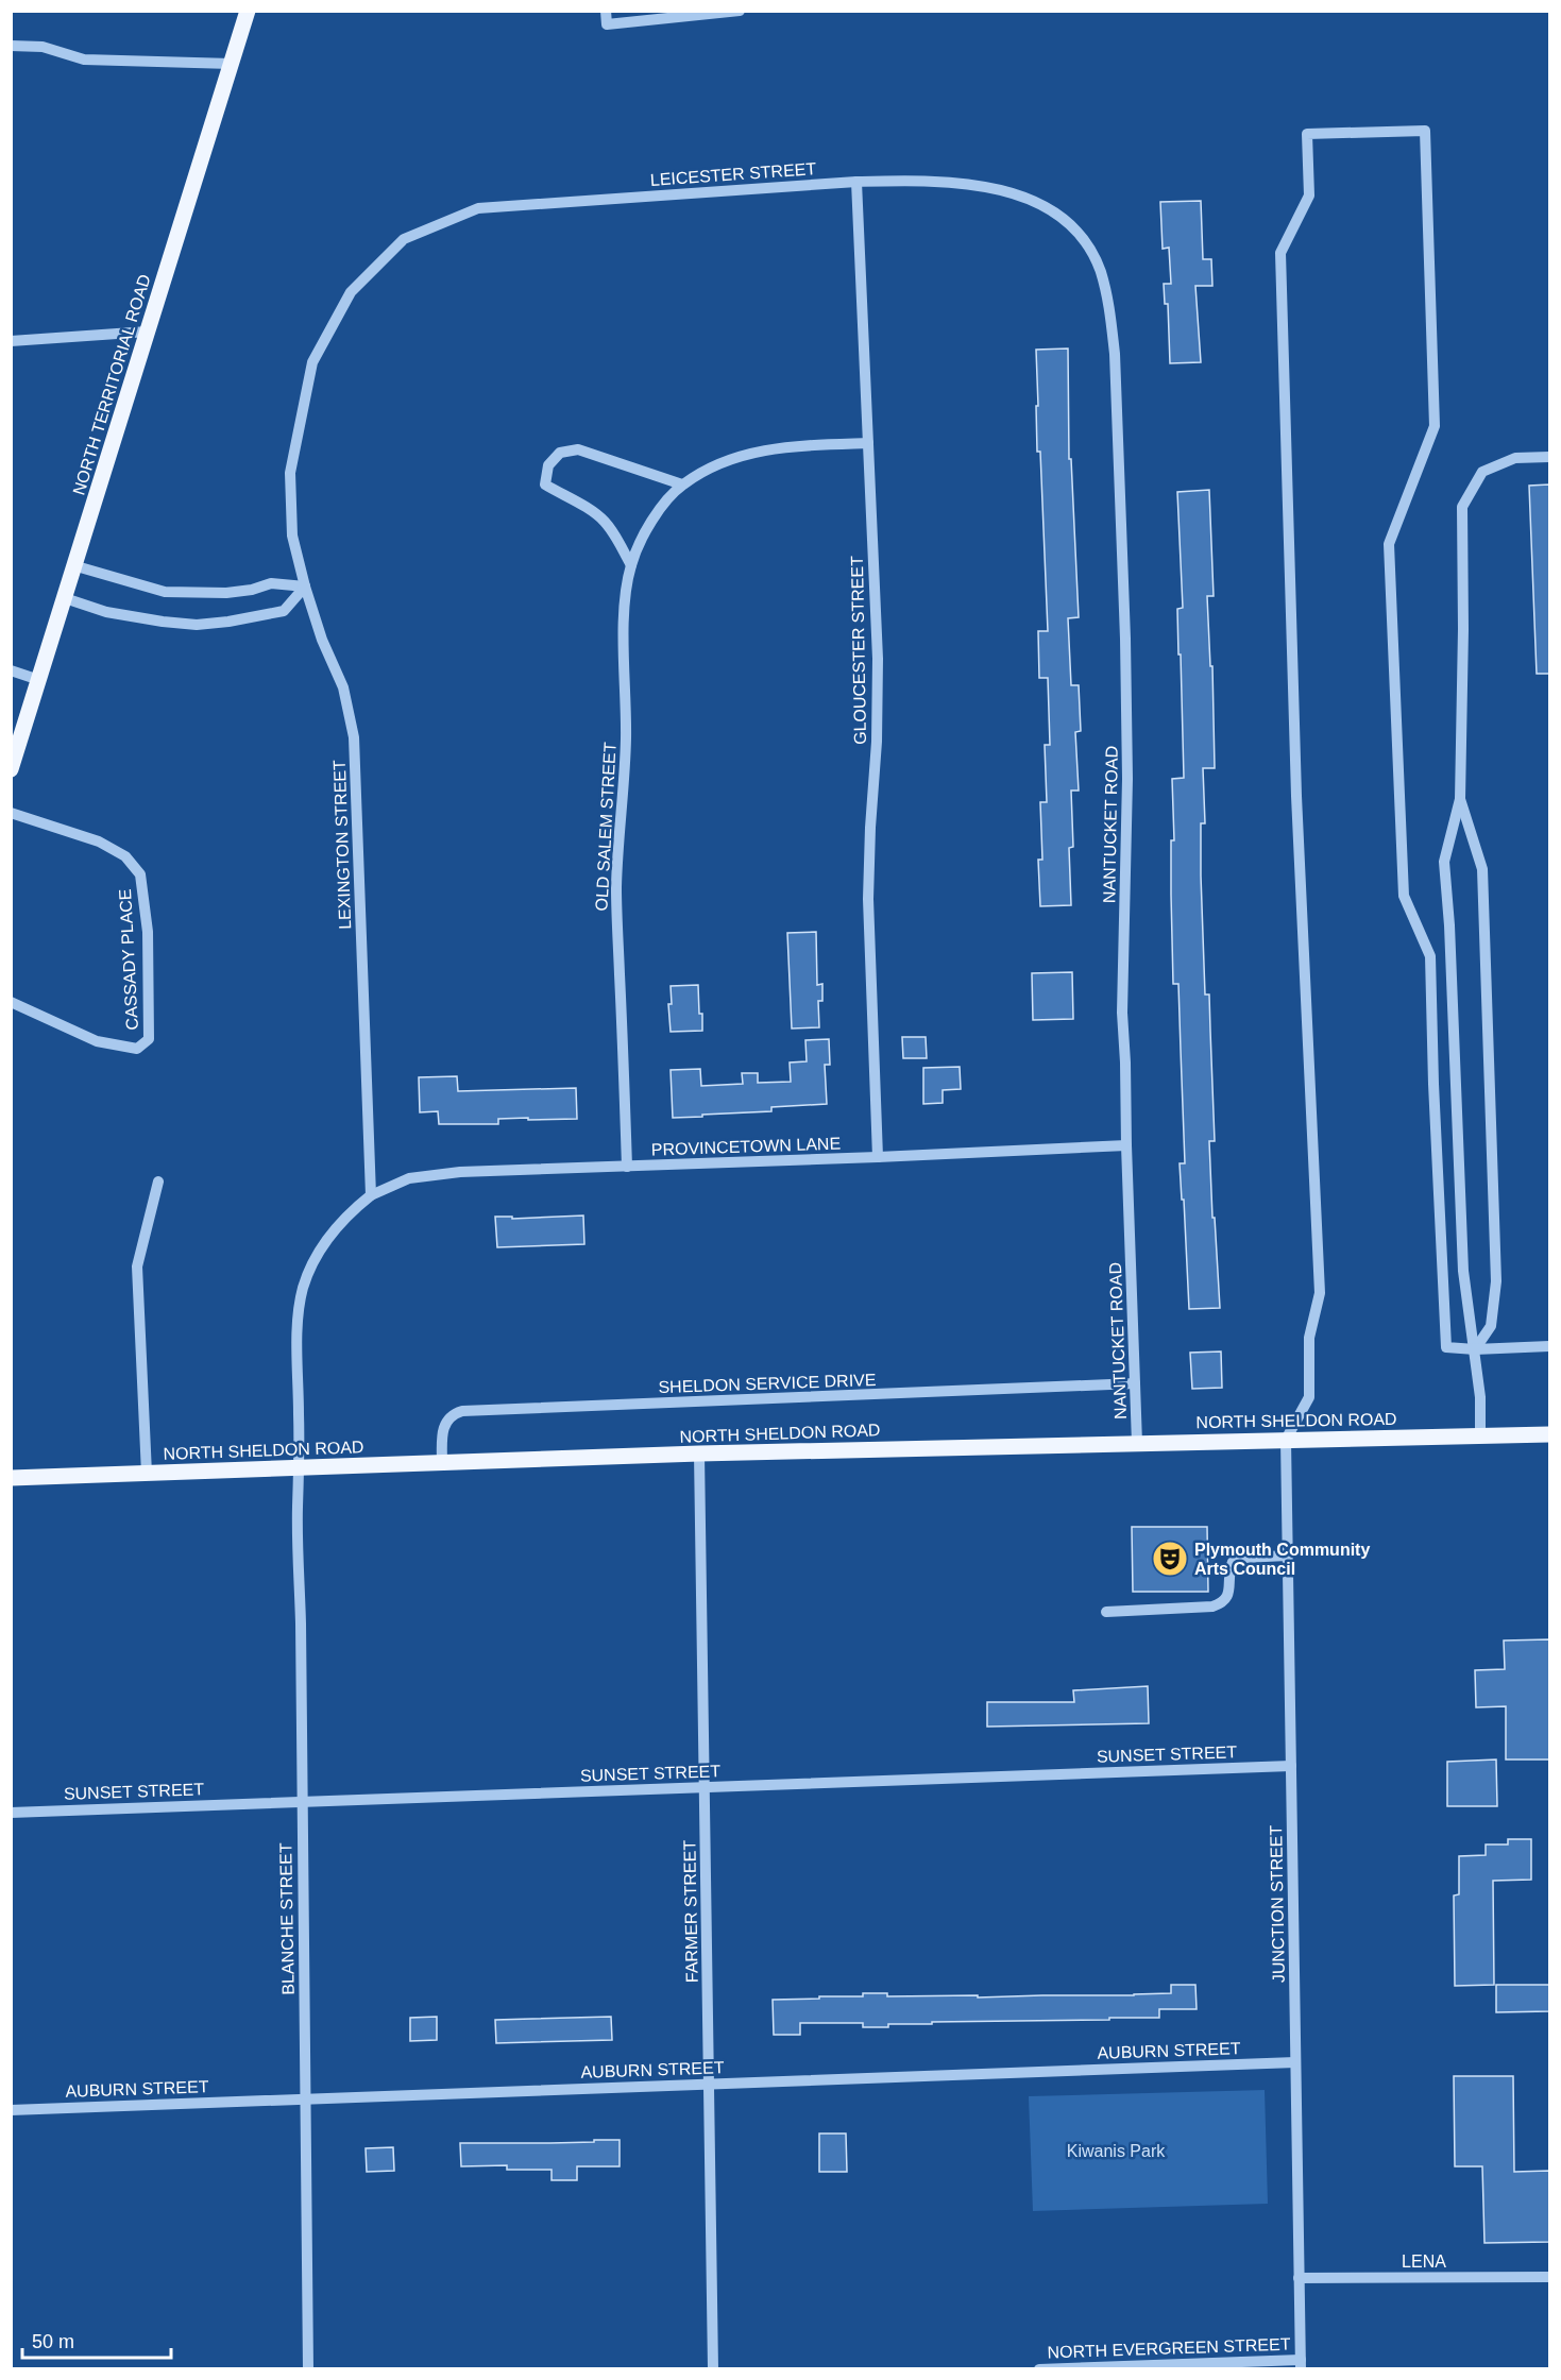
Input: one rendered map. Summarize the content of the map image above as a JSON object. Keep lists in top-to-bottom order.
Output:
{
  "streets": {
    "main road": ["NORTH TERRITORIAL ROAD", "NORTH SHELDON ROAD"],
    "street": [
      "LEICESTER STREET",
      "GLOUCESTER STREET",
      "NANTUCKET ROAD",
      "OLD SALEM STREET",
      "LEXINGTON STREET",
      "CASSADY PLACE",
      "PROVINCETOWN LANE",
      "SHELDON SERVICE DRIVE",
      "SUNSET STREET",
      "JUNCTION STREET",
      "FARMER STREET",
      "BLANCHE STREET",
      "AUBURN STREET",
      "LENA",
      "NORTH EVERGREEN STREET"
    ]
  },
  "crossings": [
    ["LEICESTER STREET", "GLOUCESTER STREET"],
    ["LEICESTER STREET", "NANTUCKET ROAD"],
    ["LEICESTER STREET", "LEXINGTON STREET"],
    ["GLOUCESTER STREET", "OLD SALEM STREET"],
    ["GLOUCESTER STREET", "PROVINCETOWN LANE"],
    ["NANTUCKET ROAD", "PROVINCETOWN LANE"],
    ["NANTUCKET ROAD", "SHELDON SERVICE DRIVE"],
    ["NANTUCKET ROAD", "NORTH SHELDON ROAD"],
    ["OLD SALEM STREET", "PROVINCETOWN LANE"],
    ["LEXINGTON STREET", "PROVINCETOWN LANE"],
    ["SHELDON SERVICE DRIVE", "NORTH SHELDON ROAD"],
    ["NORTH SHELDON ROAD", "JUNCTION STREET"],
    ["NORTH SHELDON ROAD", "FARMER STREET"],
    ["NORTH SHELDON ROAD", "BLANCHE STREET"],
    ["SUNSET STREET", "JUNCTION STREET"],
    ["SUNSET STREET", "FARMER STREET"],
    ["SUNSET STREET", "BLANCHE STREET"],
    ["JUNCTION STREET", "AUBURN STREET"],
    ["JUNCTION STREET", "LENA"],
    ["JUNCTION STREET", "NORTH EVERGREEN STREET"],
    ["FARMER STREET", "AUBURN STREET"],
    ["BLANCHE STREET", "AUBURN STREET"]
  ],
  "parks": ["Kiwanis Park"],
  "places": {
    "theatre": ["Plymouth Community Arts Council"]
  },
  "scale_bar": "50 m"
}
